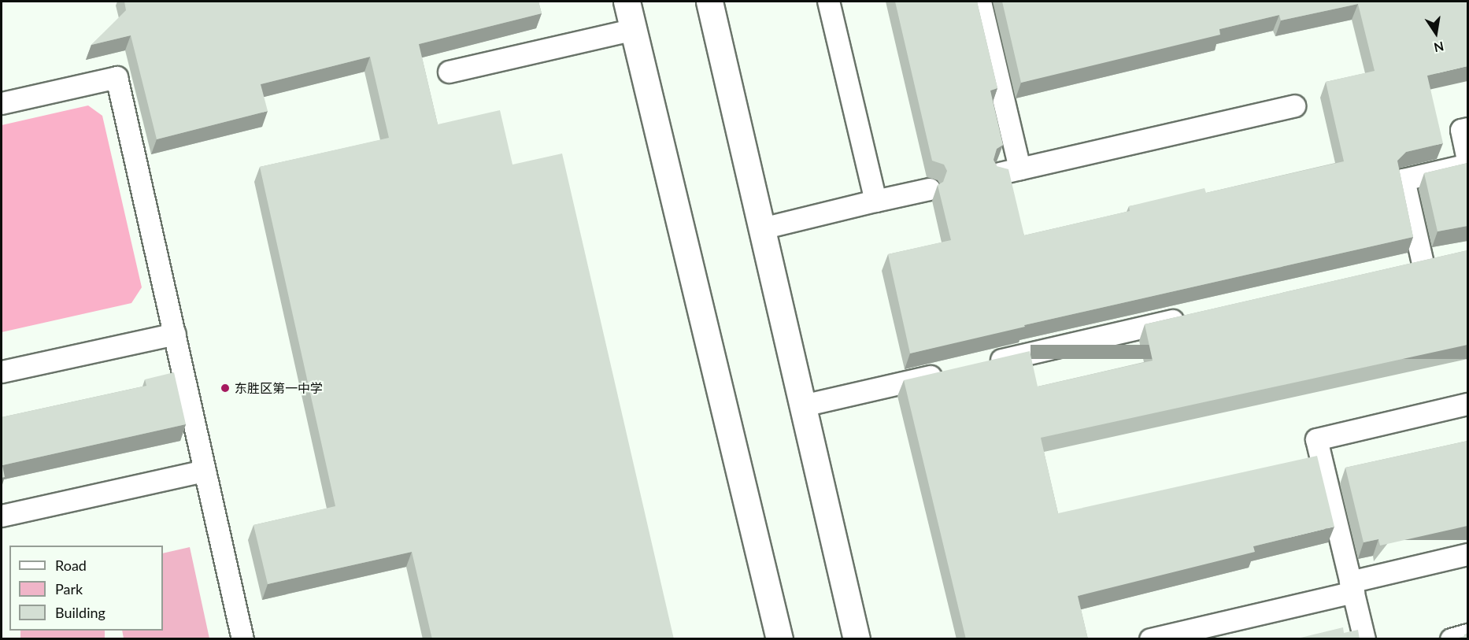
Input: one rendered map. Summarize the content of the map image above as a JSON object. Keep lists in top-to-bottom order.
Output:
{
  "places": ["东胜区第一中学"],
  "legend": ["Road", "Park", "Building"],
  "north": "bottom"
}
